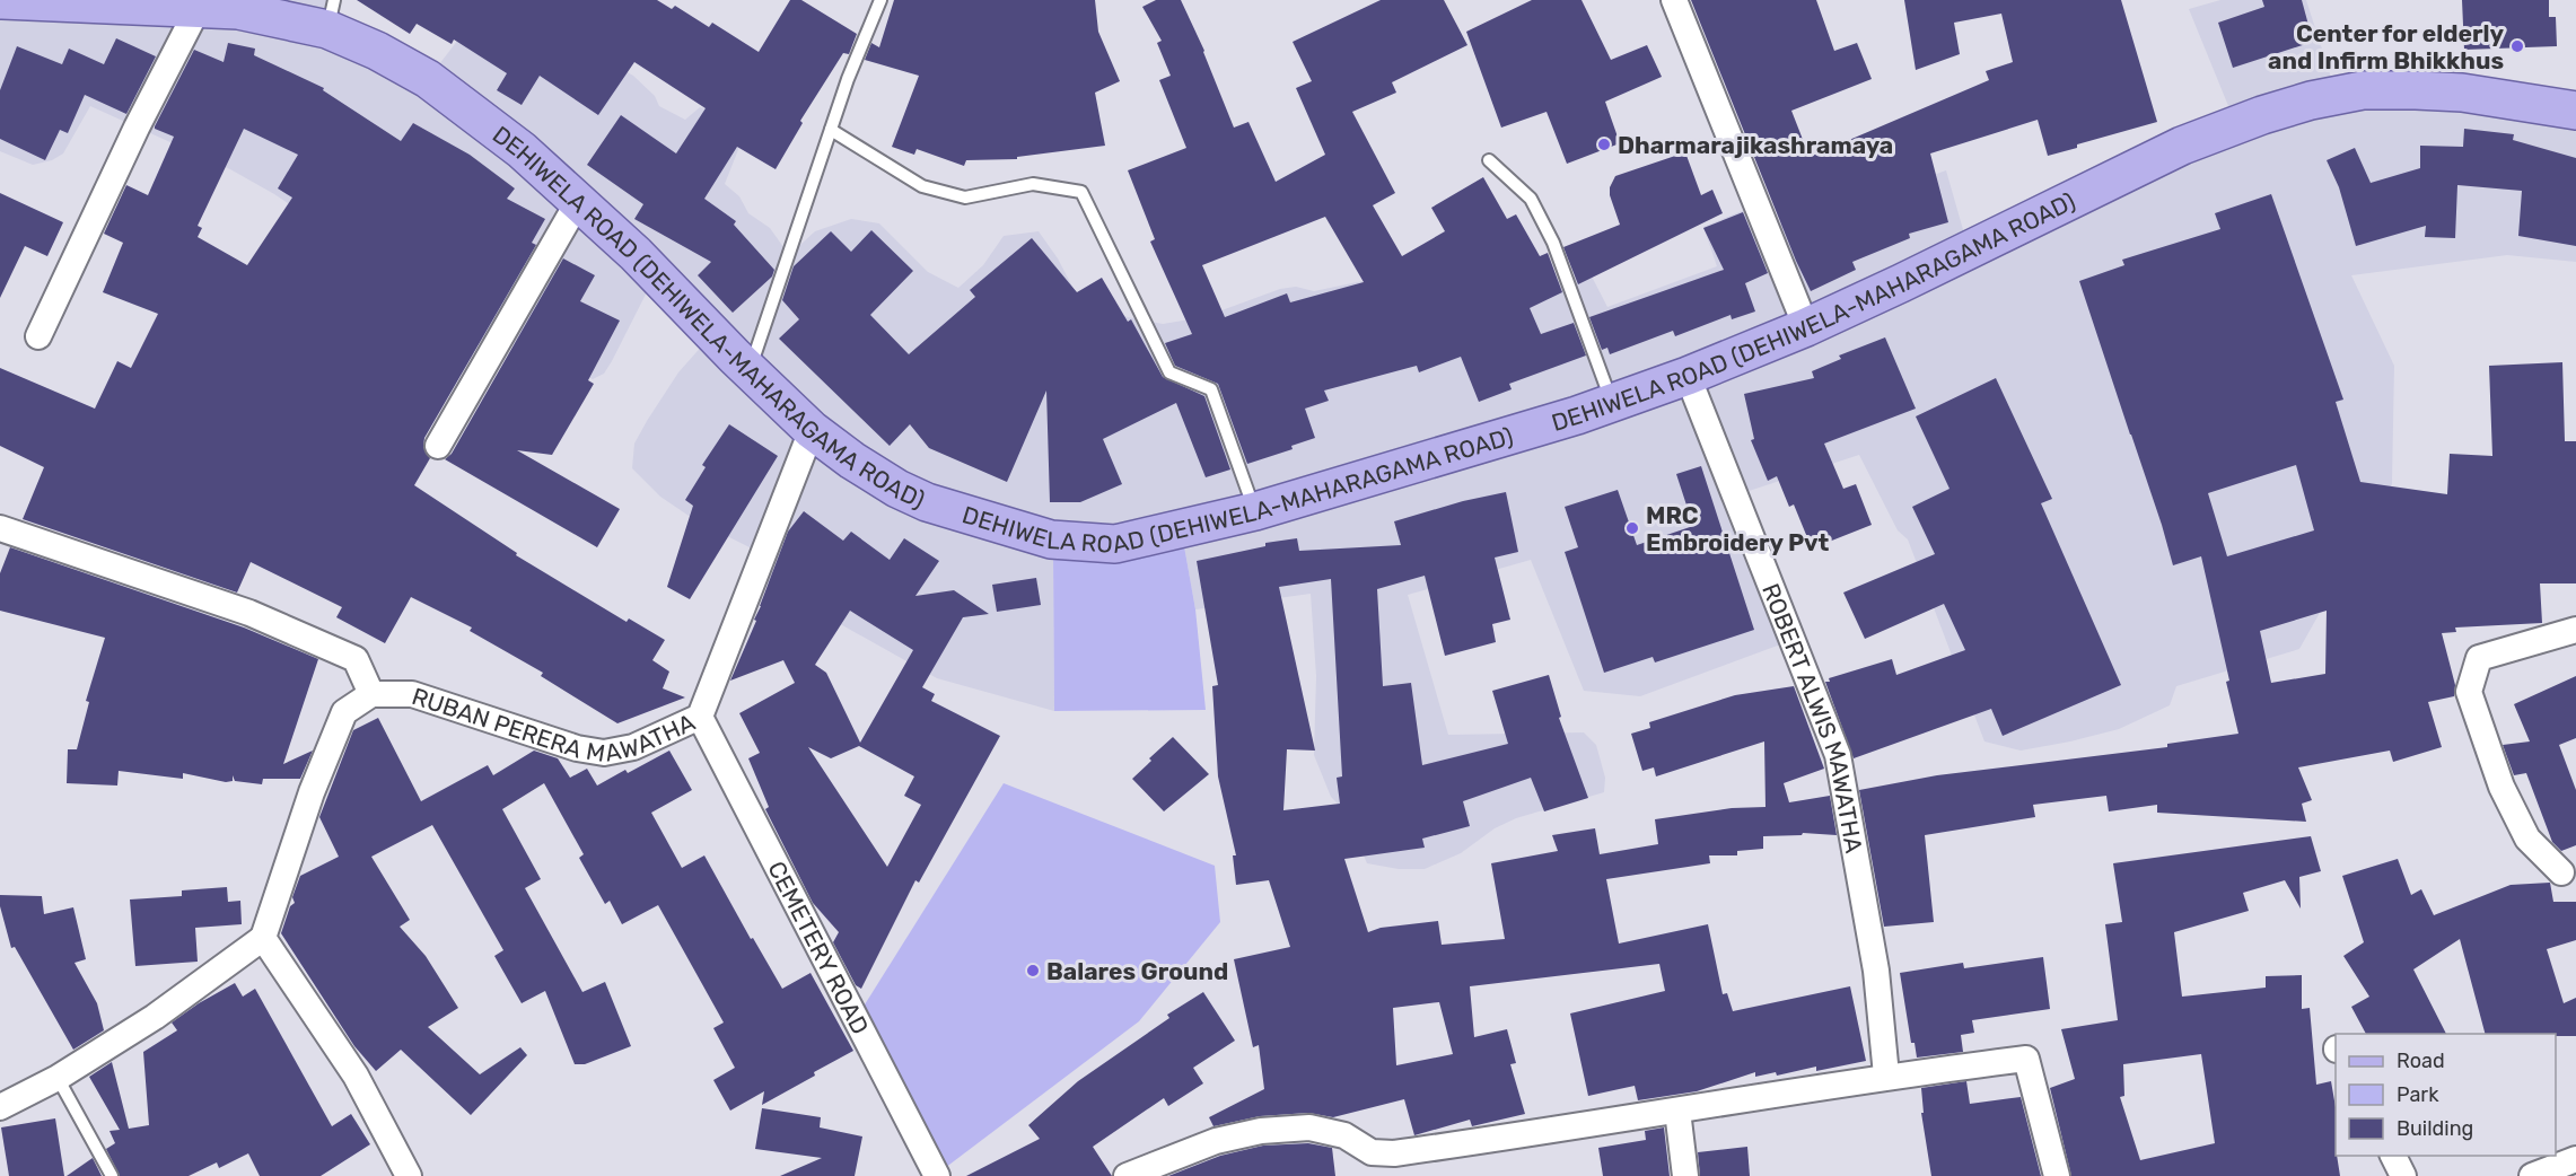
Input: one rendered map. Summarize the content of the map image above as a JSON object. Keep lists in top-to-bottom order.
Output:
{
  "streets": {
    "main road": ["DEHIWELA ROAD (DEHIWELA-MAHARAGAMA ROAD)"],
    "street": ["RUBAN PERERA MAWATHA", "ROBERT ALWIS MAWATHA", "CEMETERY ROAD"]
  },
  "crossings": [
    ["DEHIWELA ROAD (DEHIWELA-MAHARAGAMA ROAD)", "RUBAN PERERA MAWATHA"],
    ["DEHIWELA ROAD (DEHIWELA-MAHARAGAMA ROAD)", "ROBERT ALWIS MAWATHA"],
    ["RUBAN PERERA MAWATHA", "CEMETERY ROAD"]
  ],
  "places": [
    "Center for elderly and Infirm Bhikkhus",
    "Dharmarajikashramaya",
    "MRC Embroidery Pvt",
    "Balares Ground"
  ],
  "legend": ["Road", "Park", "Building"]
}
